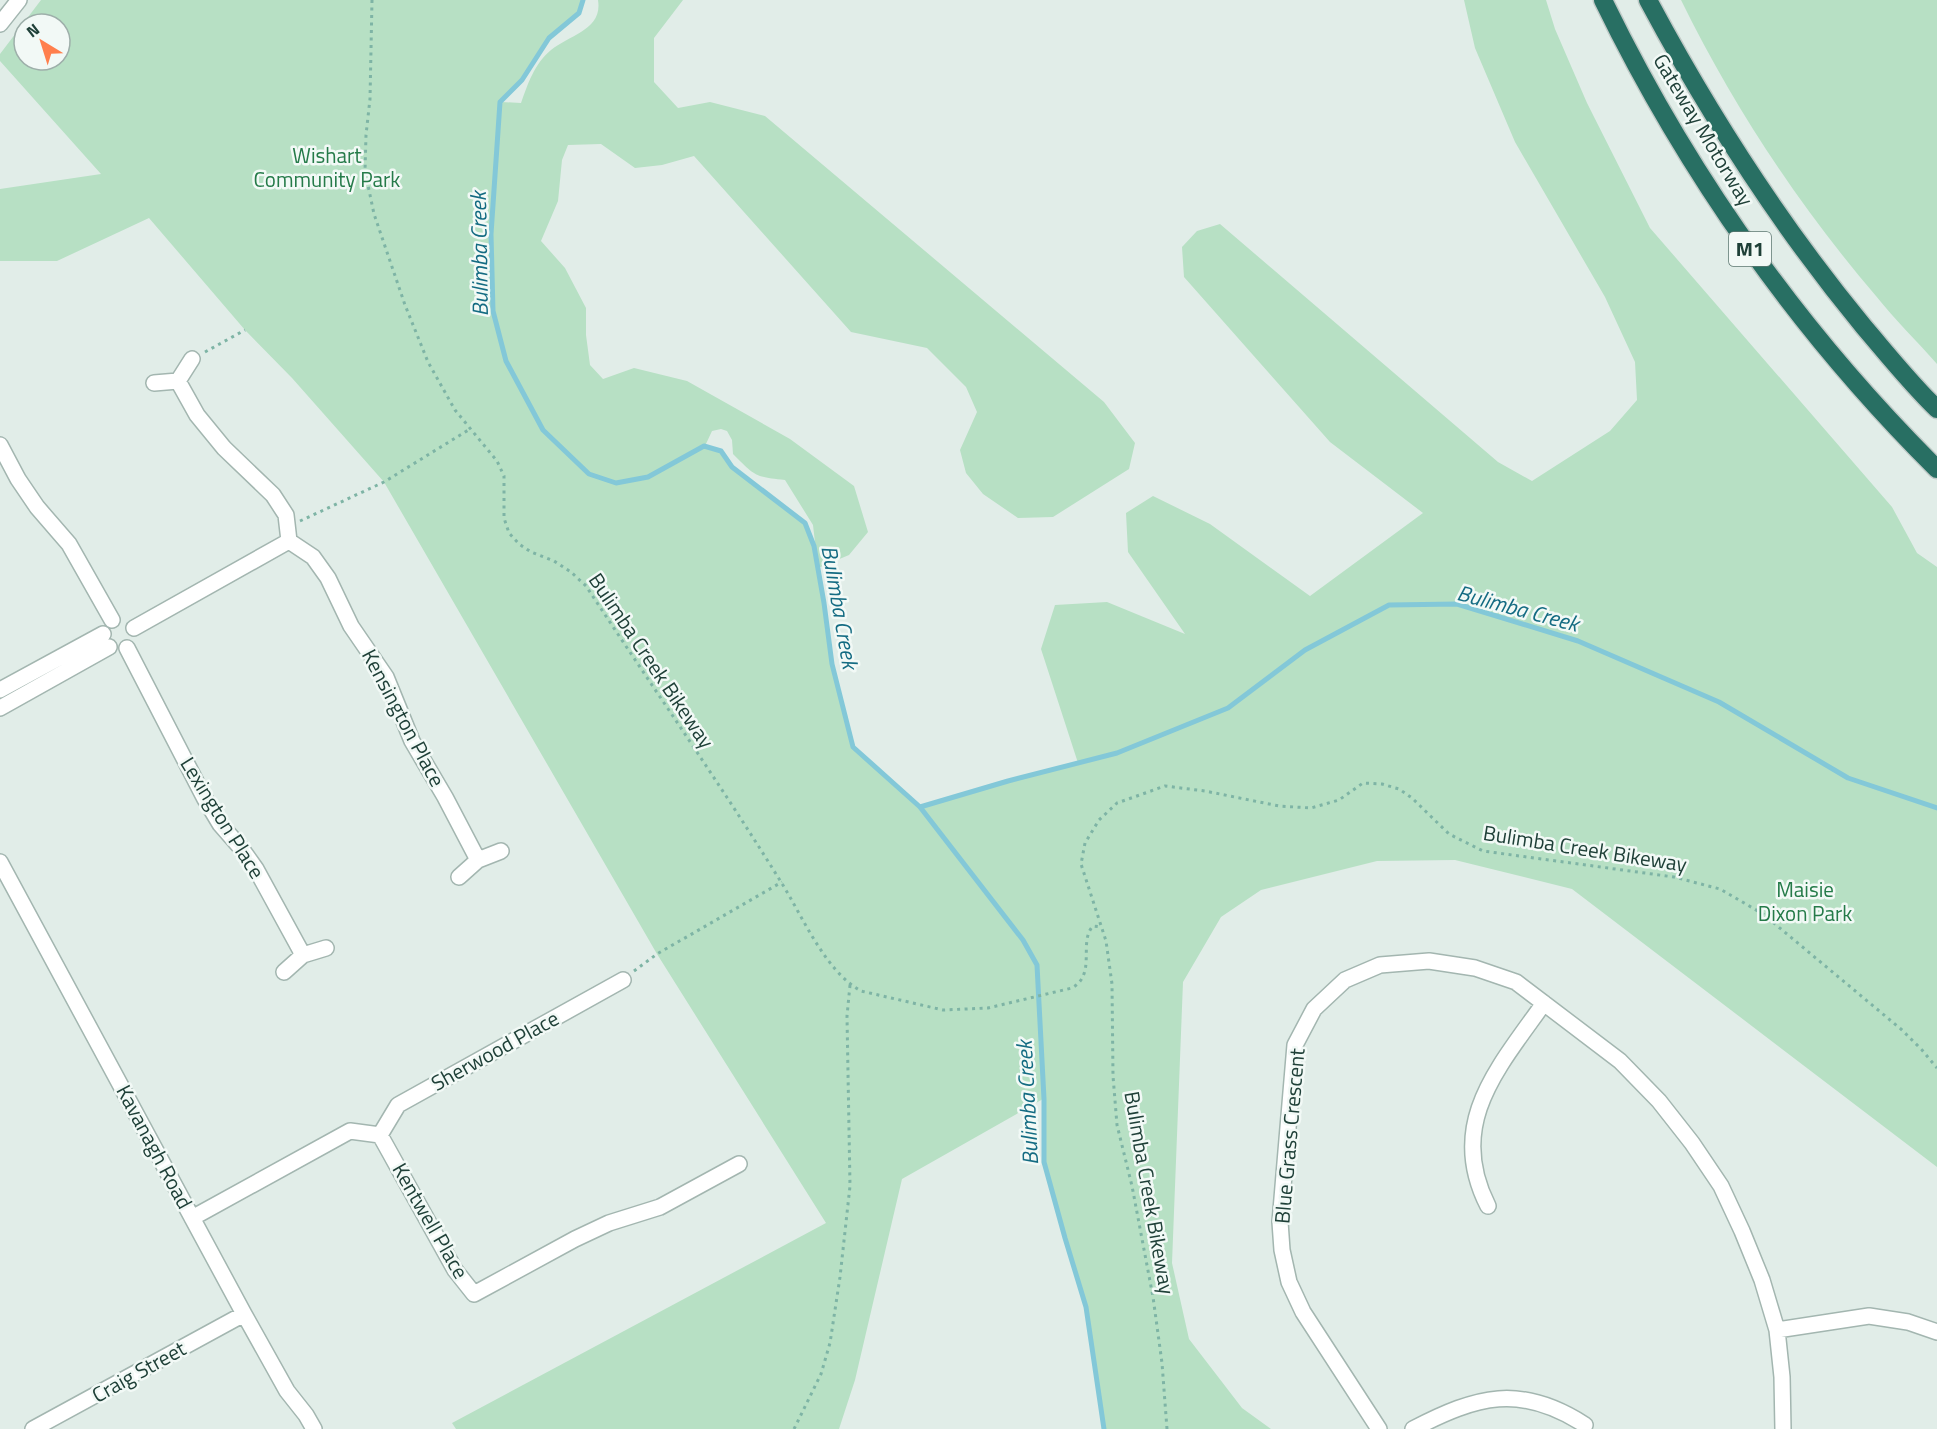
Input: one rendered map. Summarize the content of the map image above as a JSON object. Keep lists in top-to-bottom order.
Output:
{
  "streets": {
    "highway": ["Gateway Motorway", "M1"],
    "street": [
      "Kensington Place",
      "Lexington Place",
      "Sherwood Place",
      "Blue Grass Crescent",
      "Kavanagh Road",
      "Kentwell Place",
      "Craig Street"
    ],
    "path": ["Bulimba Creek Bikeway"]
  },
  "crossings": [
    ["Sherwood Place", "Kentwell Place"],
    ["Kavanagh Road", "Craig Street"]
  ],
  "water": ["Bulimba Creek"],
  "parks": ["Wishart Community Park", "Maisie Dixon Park"],
  "north": "top left"
}
